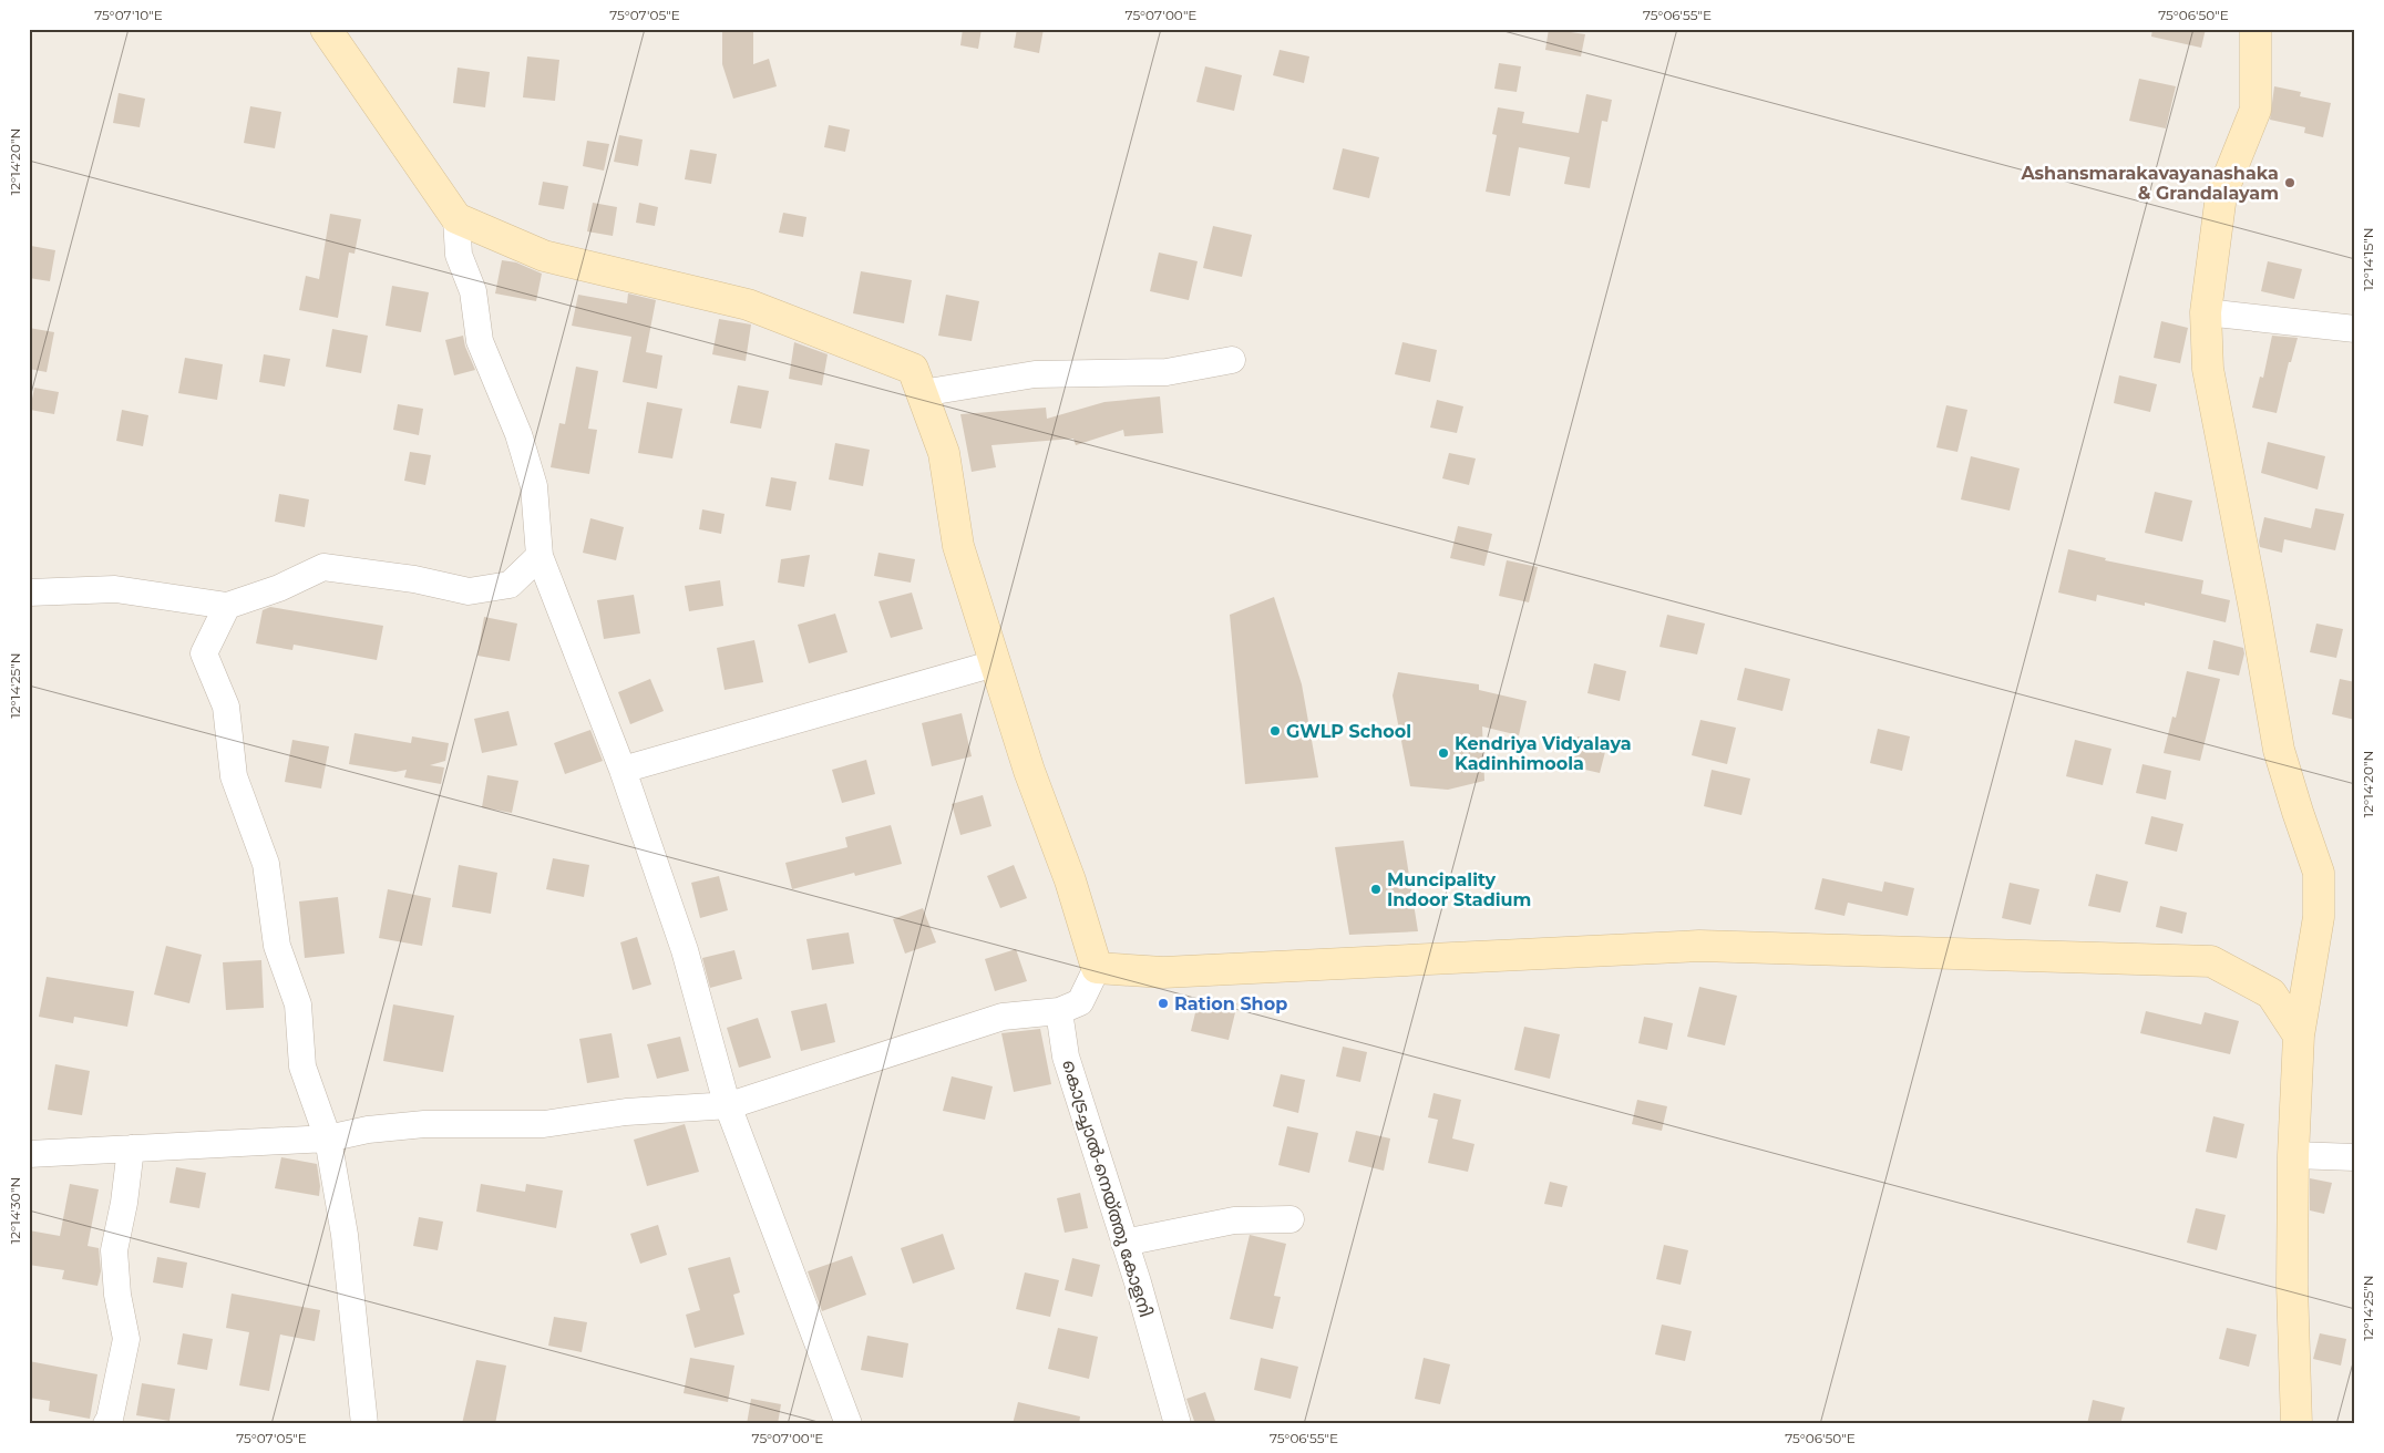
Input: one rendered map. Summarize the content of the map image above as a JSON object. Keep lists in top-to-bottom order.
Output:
{
  "streets": {
    "street": ["കൊട്രച്ചാൽ-നെയ്ത്തു കോളനി"]
  },
  "places": [
    "Ashansmarakavayanashaka & Grandalayam",
    "GWLP School",
    "Kendriya Vidyalaya Kadinhimoola",
    "Muncipality Indoor Stadium",
    "Ration Shop"
  ],
  "coordinates": [
    "75°07'10\"E",
    "75°07'05\"E",
    "75°07'00\"E",
    "75°06'55\"E",
    "75°06'50\"E",
    "12°14'20\"N",
    "12°14'15\"N",
    "12°14'25\"N",
    "12°14'30\"N"
  ]
}
